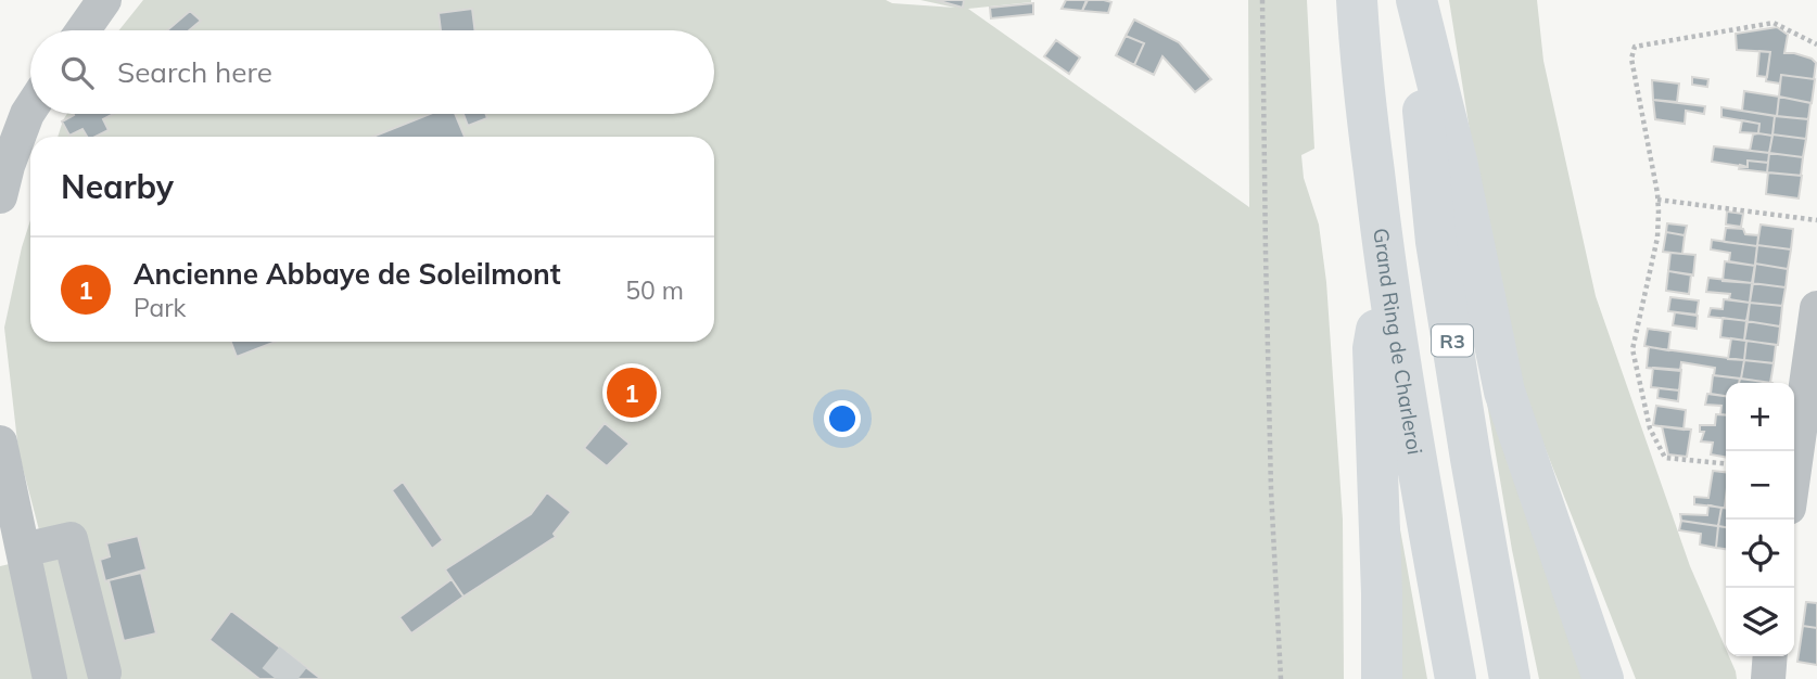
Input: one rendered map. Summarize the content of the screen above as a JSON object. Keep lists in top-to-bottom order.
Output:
{
  "streets": {
    "highway": ["Grand Ring de Charleroi", "R3"]
  },
  "page": {
    "search": "Search here",
    "heading": "Nearby",
    "list": [
      {
        "mark": "1",
        "name": "Ancienne Abbaye de Soleilmont",
        "note": "Park",
        "value": "50 m"
      }
    ],
    "pins": "1",
    "map_buttons": ["+", "−"]
  }
}
